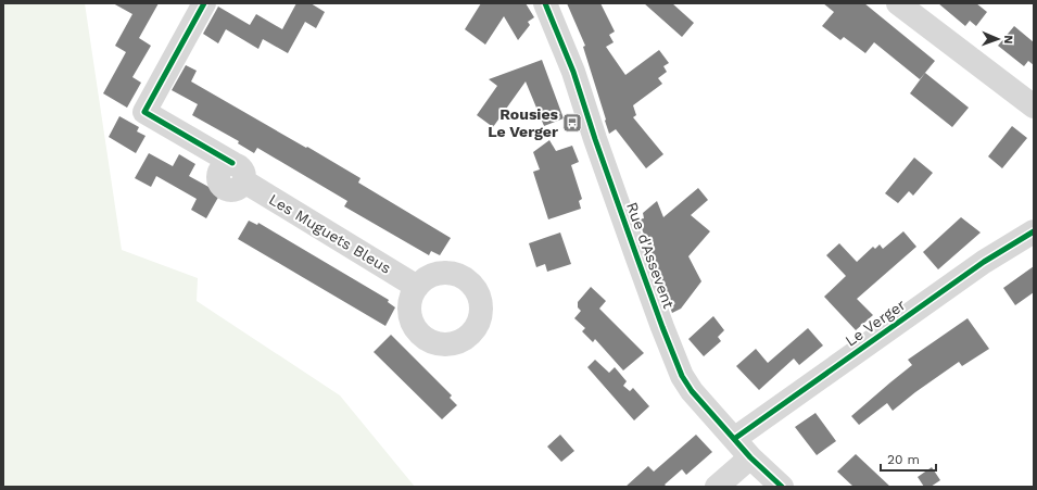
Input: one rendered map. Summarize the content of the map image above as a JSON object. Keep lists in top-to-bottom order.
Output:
{
  "streets": {
    "street": ["Les Muguets Bleus", "Rue d'Assevent", "Le Verger"]
  },
  "crossings": [
    ["Rue d'Assevent", "Le Verger"]
  ],
  "places": {
    "bus stop": ["Rousies Le Verger"]
  },
  "scale_bar": "20 m",
  "north": "right"
}
